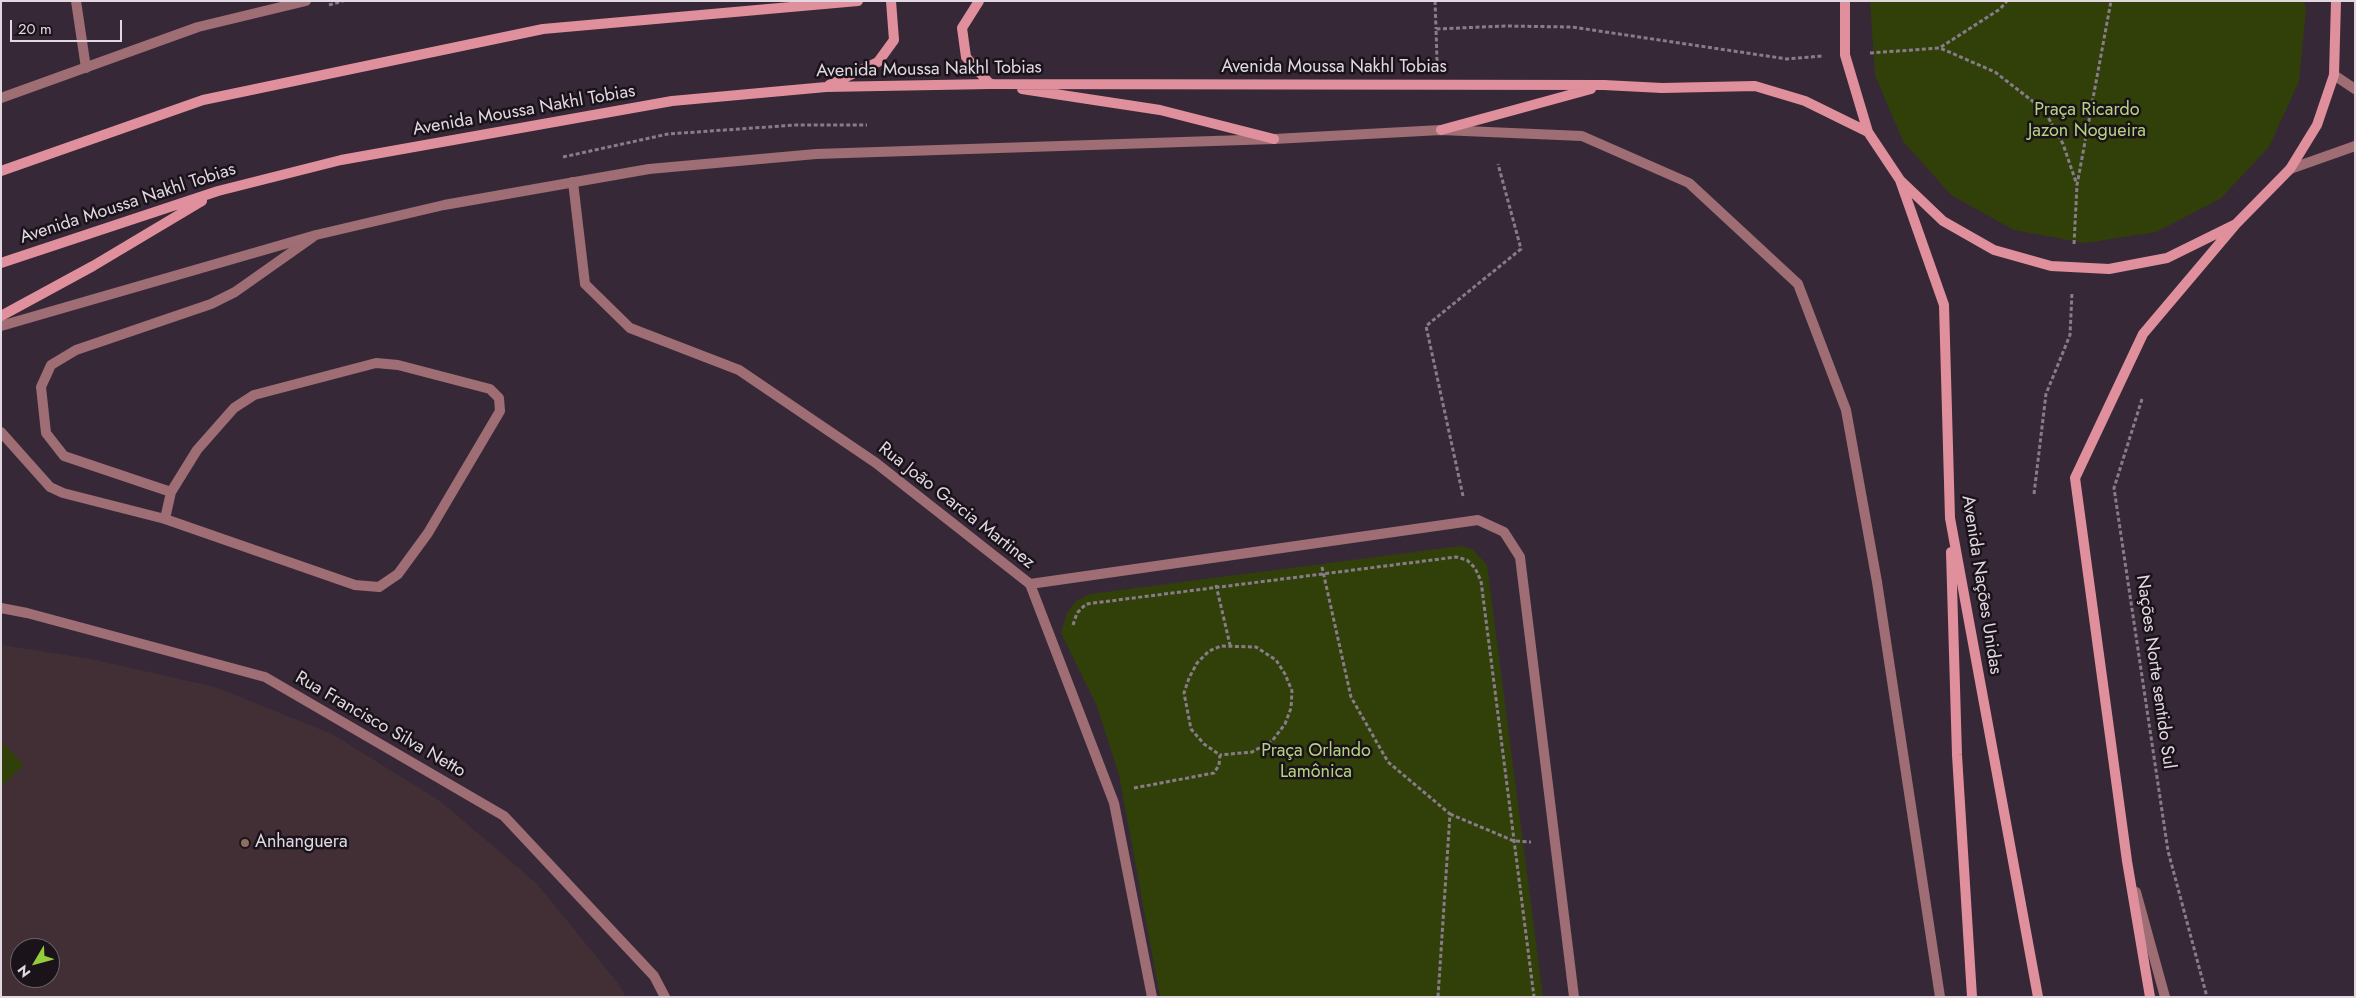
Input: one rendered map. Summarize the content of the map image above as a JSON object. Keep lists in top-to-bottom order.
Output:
{
  "streets": {
    "main road": ["Avenida Moussa Nakhl Tobias", "Avenida Nações Unidas"],
    "street": ["Rua João Garcia Martinez", "Rua Francisco Silva Netto"],
    "path": ["Nações Norte sentido Sul"]
  },
  "crossings": [
    ["Avenida Moussa Nakhl Tobias", "Avenida Nações Unidas"]
  ],
  "parks": ["Praça Ricardo Jazon Nogueira", "Praça Orlando Lamônica"],
  "places": ["Anhanguera"],
  "scale_bar": "20 m",
  "north": "bottom left"
}
